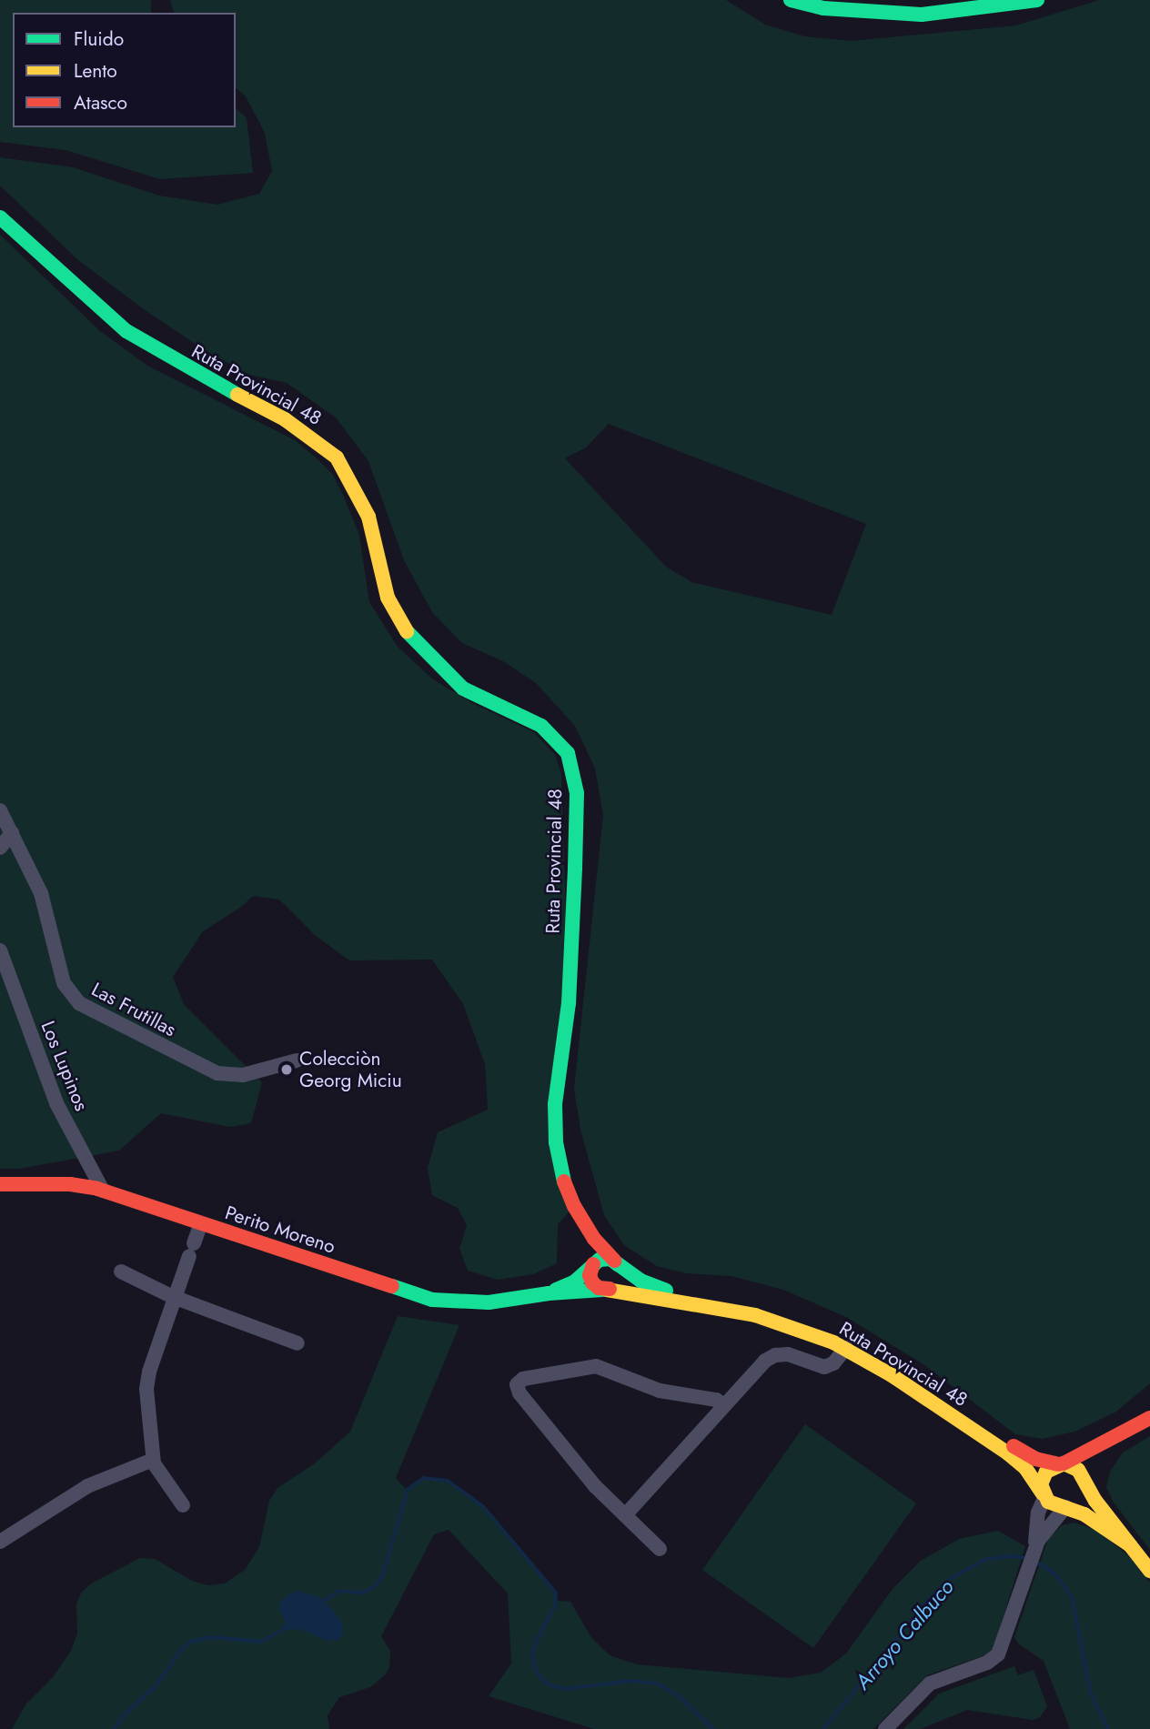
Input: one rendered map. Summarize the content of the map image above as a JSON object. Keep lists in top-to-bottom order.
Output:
{
  "streets": {
    "main road": ["Ruta Provincial 48", "Perito Moreno"],
    "street": ["Las Frutillas", "Los Lupinos"]
  },
  "crossings": [
    ["Ruta Provincial 48", "Perito Moreno"],
    ["Los Lupinos", "Perito Moreno"]
  ],
  "water": ["Arroyo Calbuco"],
  "places": ["Colecciòn Georg Miciu"],
  "legend": ["Fluido", "Lento", "Atasco"]
}
